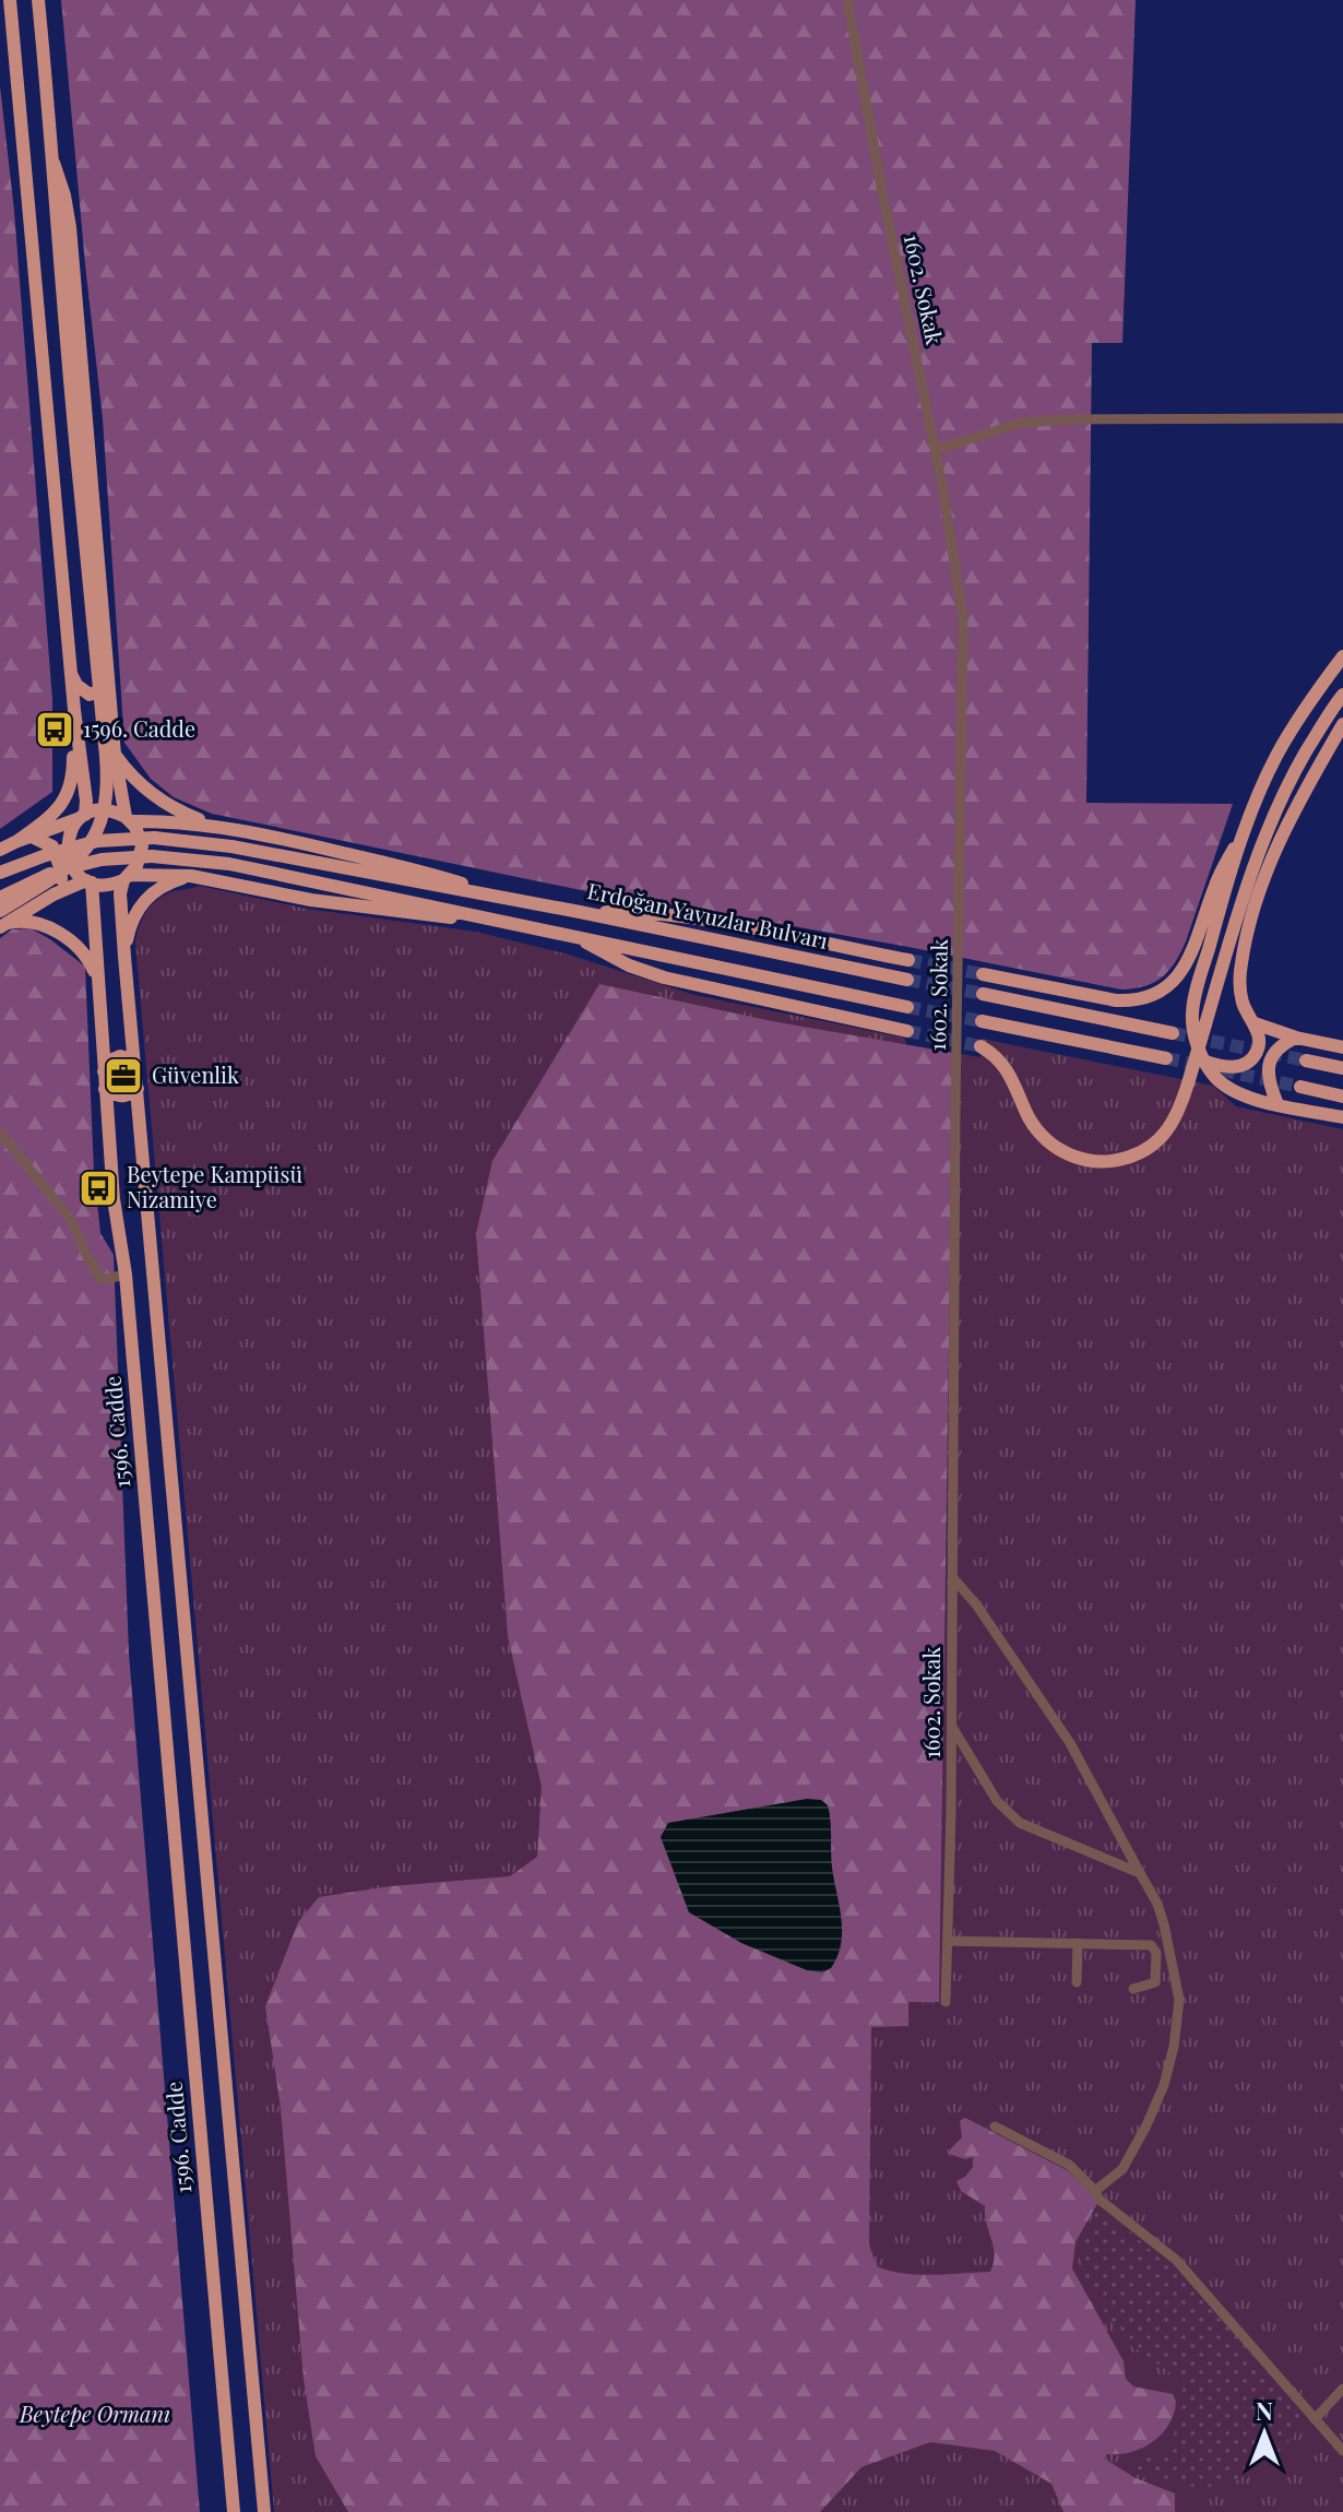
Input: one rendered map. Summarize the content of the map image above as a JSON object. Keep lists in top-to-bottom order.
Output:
{
  "streets": {
    "main road": ["Erdoğan Yavuzlar Bulvarı", "1596. Cadde"],
    "street": ["1602. Sokak"]
  },
  "crossings": [
    ["Erdoğan Yavuzlar Bulvarı", "1596. Cadde"]
  ],
  "parks": ["Beytepe Ormanı"],
  "places": {
    "bus stop": ["1596. Cadde", "Beytepe Kampüsü Nizamiye"],
    "office": ["Güvenlik"]
  },
  "north": "top"
}
